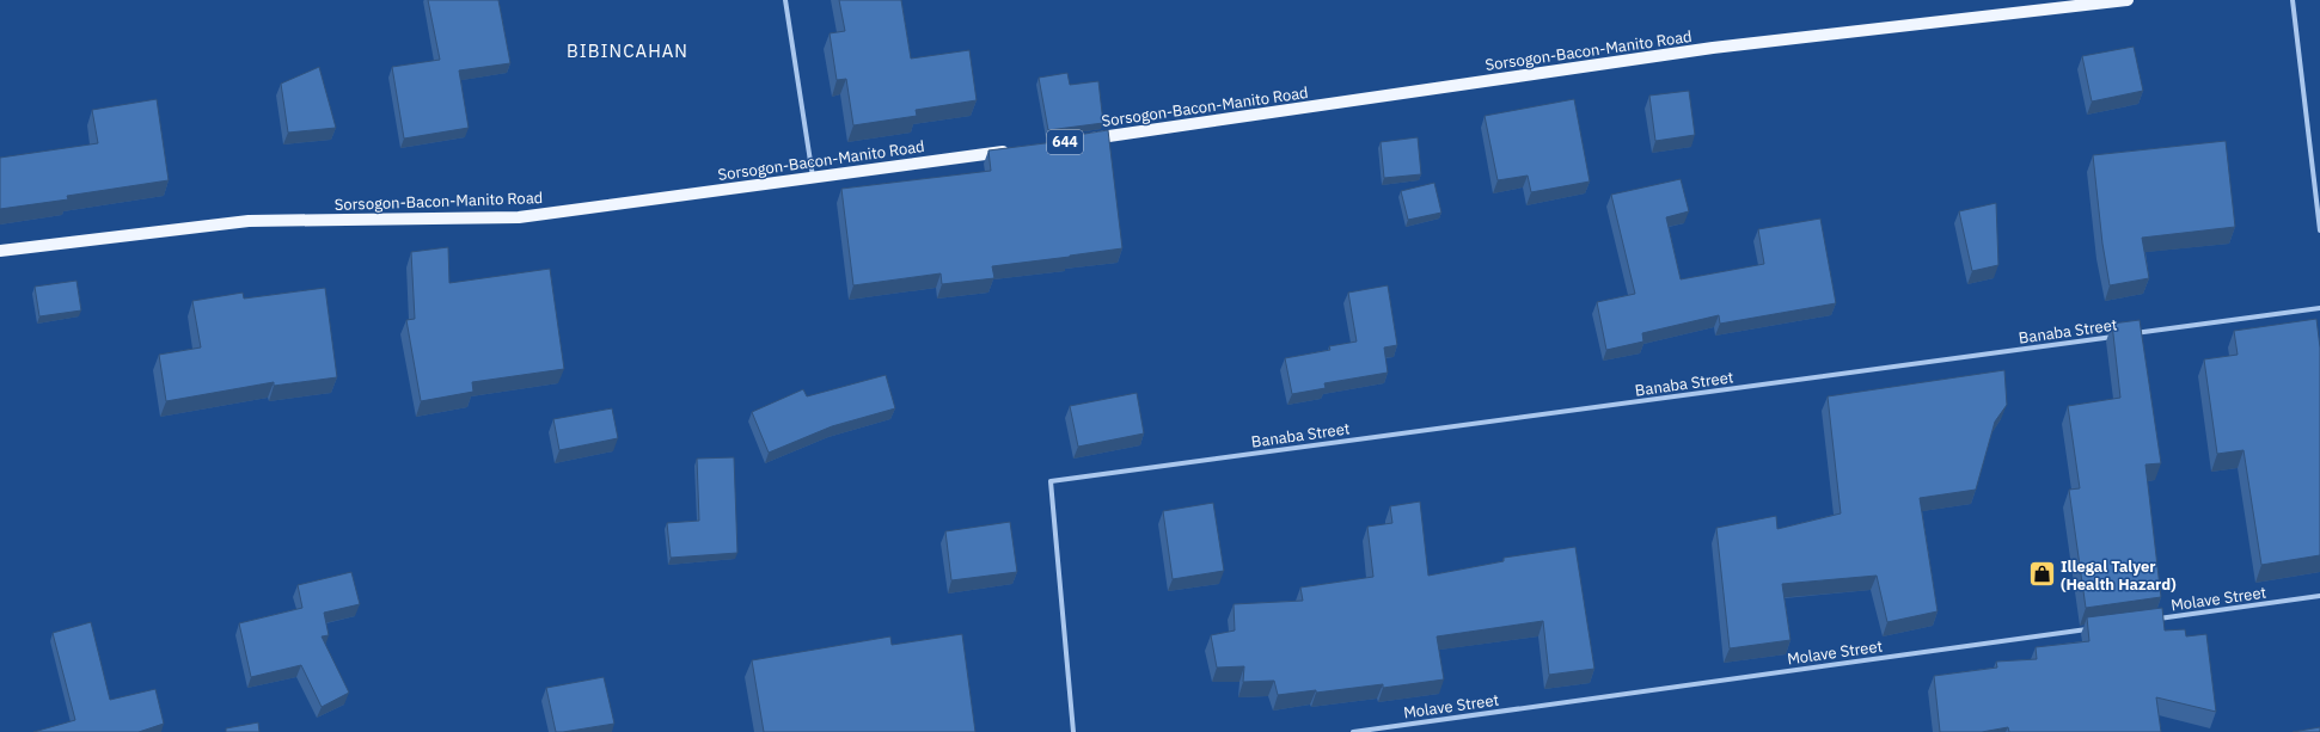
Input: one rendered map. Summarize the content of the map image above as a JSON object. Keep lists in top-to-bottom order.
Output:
{
  "streets": {
    "main road": ["Sorsogon-Bacon-Manito Road", "644"],
    "street": ["Banaba Street", "Molave Street"]
  },
  "districts": ["BIBINCAHAN"],
  "places": {
    "shop": ["Illegal Talyer (Health Hazard)"]
  }
}
